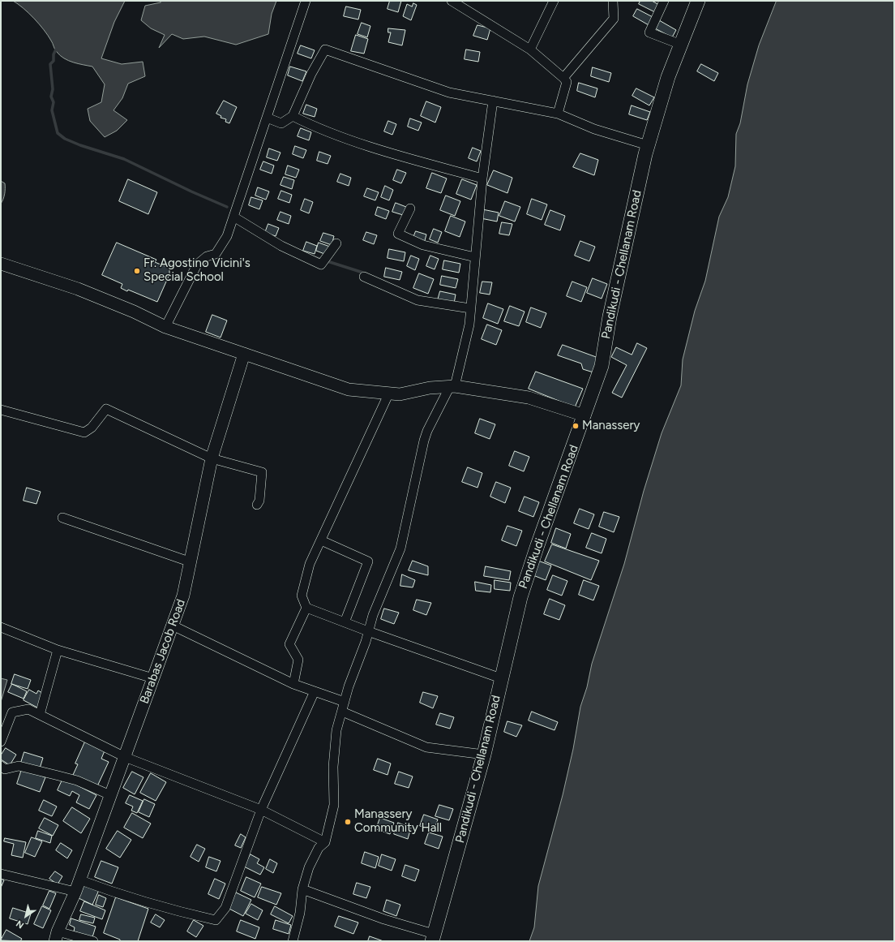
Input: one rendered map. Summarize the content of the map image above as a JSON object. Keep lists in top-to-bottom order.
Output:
{
  "streets": {
    "main road": ["Pandikudi - Chellanam Road", "Barabas Jacob Road"]
  },
  "places": ["Fr. Agostino Vicini's Special School", "Manassery", "Manassery Community Hall"],
  "north": "bottom left"
}
